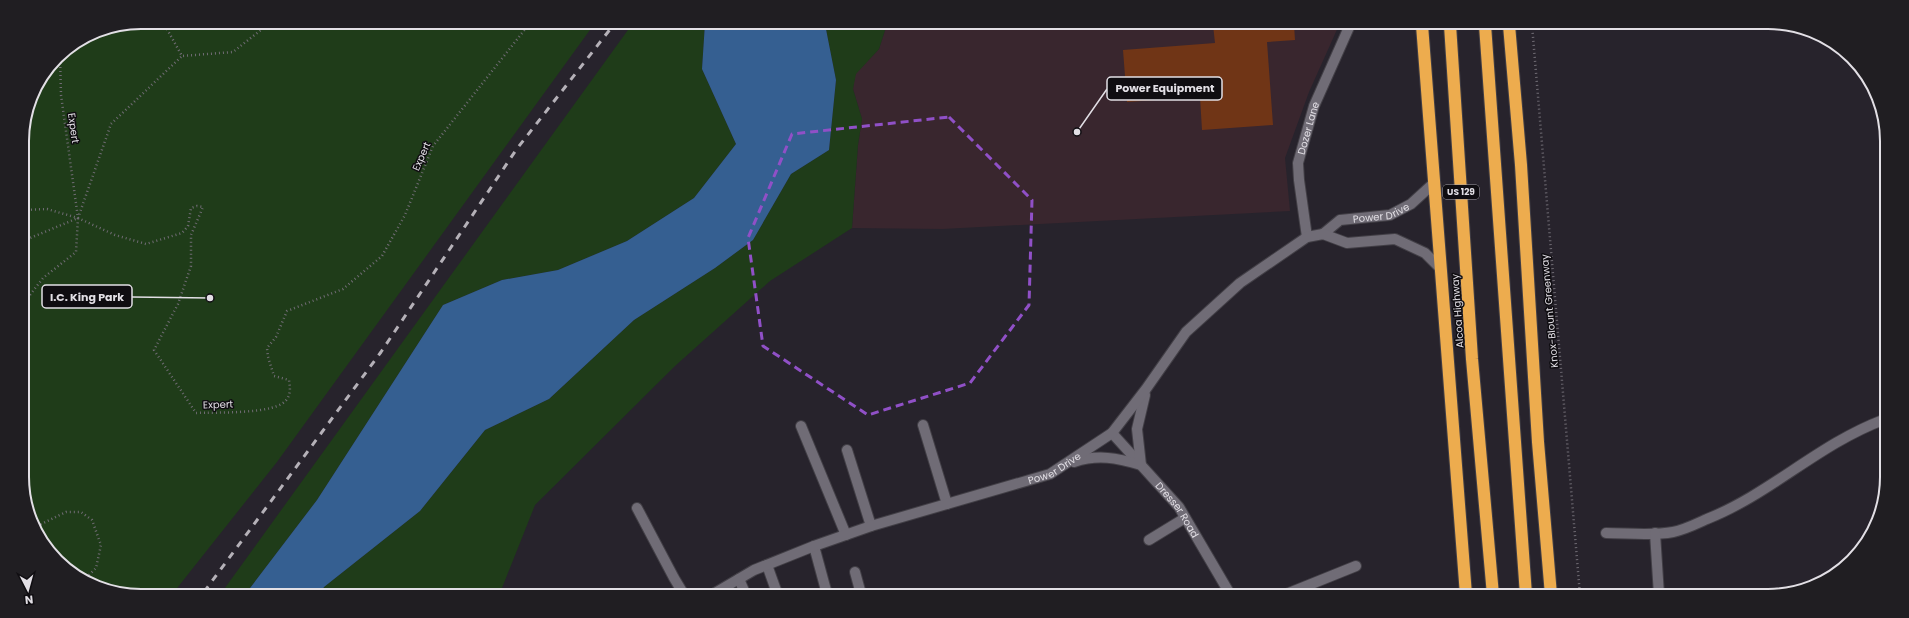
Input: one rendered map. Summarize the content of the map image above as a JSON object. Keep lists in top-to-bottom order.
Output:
{
  "streets": {
    "highway": ["US 129", "Alcoa Highway"],
    "street": ["Dozer Lane", "Power Drive", "Dresser Road"],
    "path": ["Expert", "Knox-Blount Greenway"]
  },
  "crossings": [
    ["Dozer Lane", "Power Drive"],
    ["Power Drive", "Dresser Road"]
  ],
  "places": ["Power Equipment", "I.C. King Park"],
  "north": "bottom"
}
